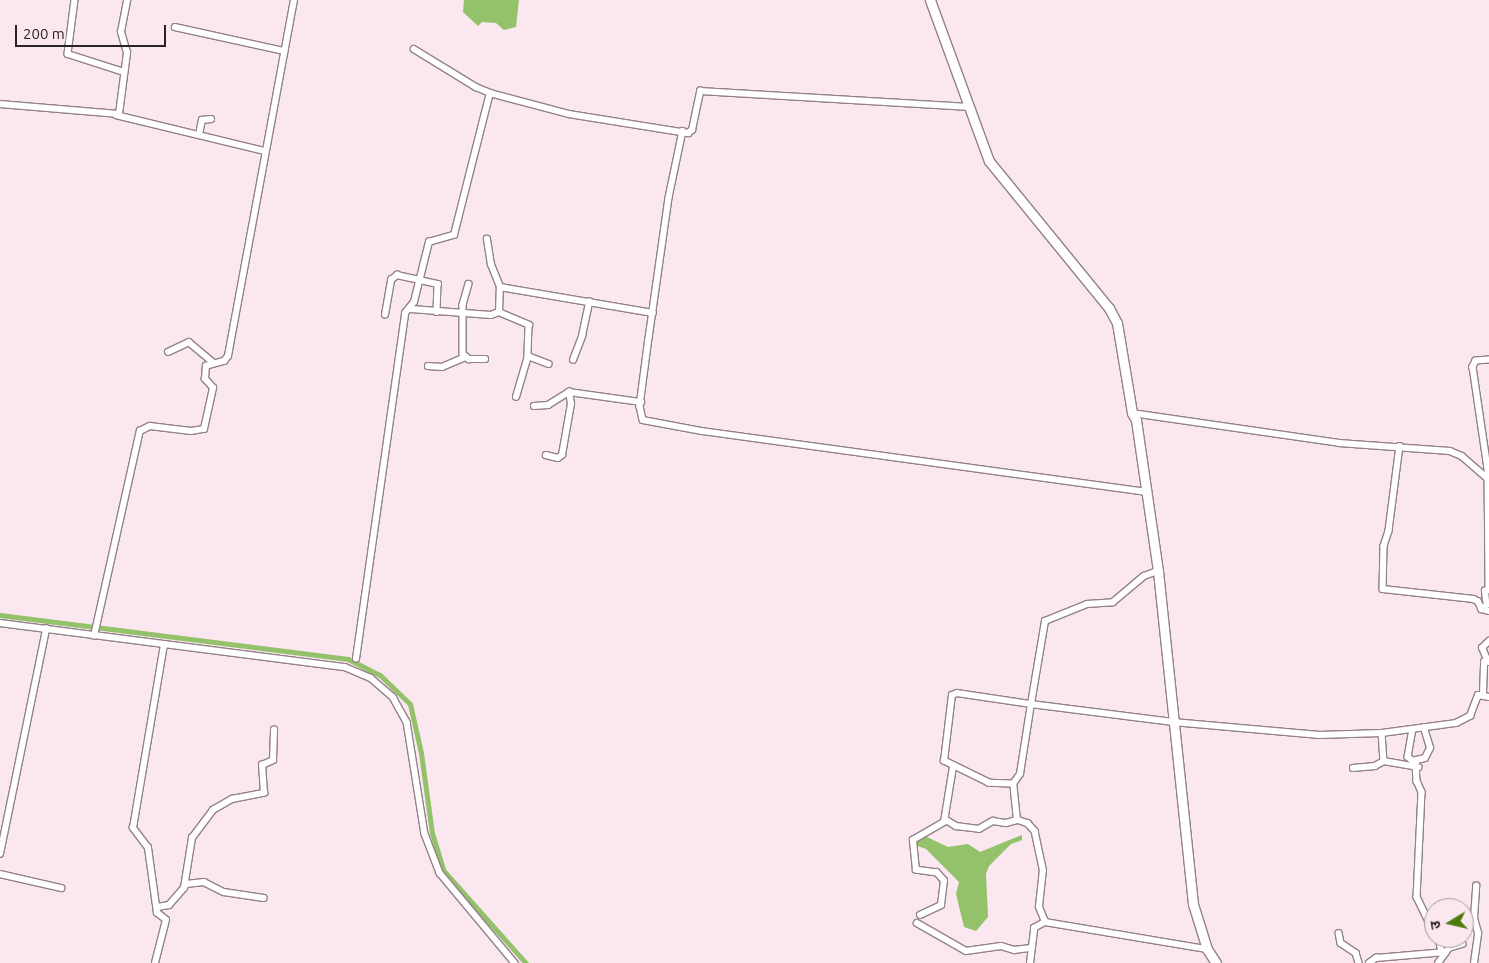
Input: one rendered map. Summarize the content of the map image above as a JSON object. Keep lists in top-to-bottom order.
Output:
{
  "scale_bar": "200 m",
  "north": "left"
}
